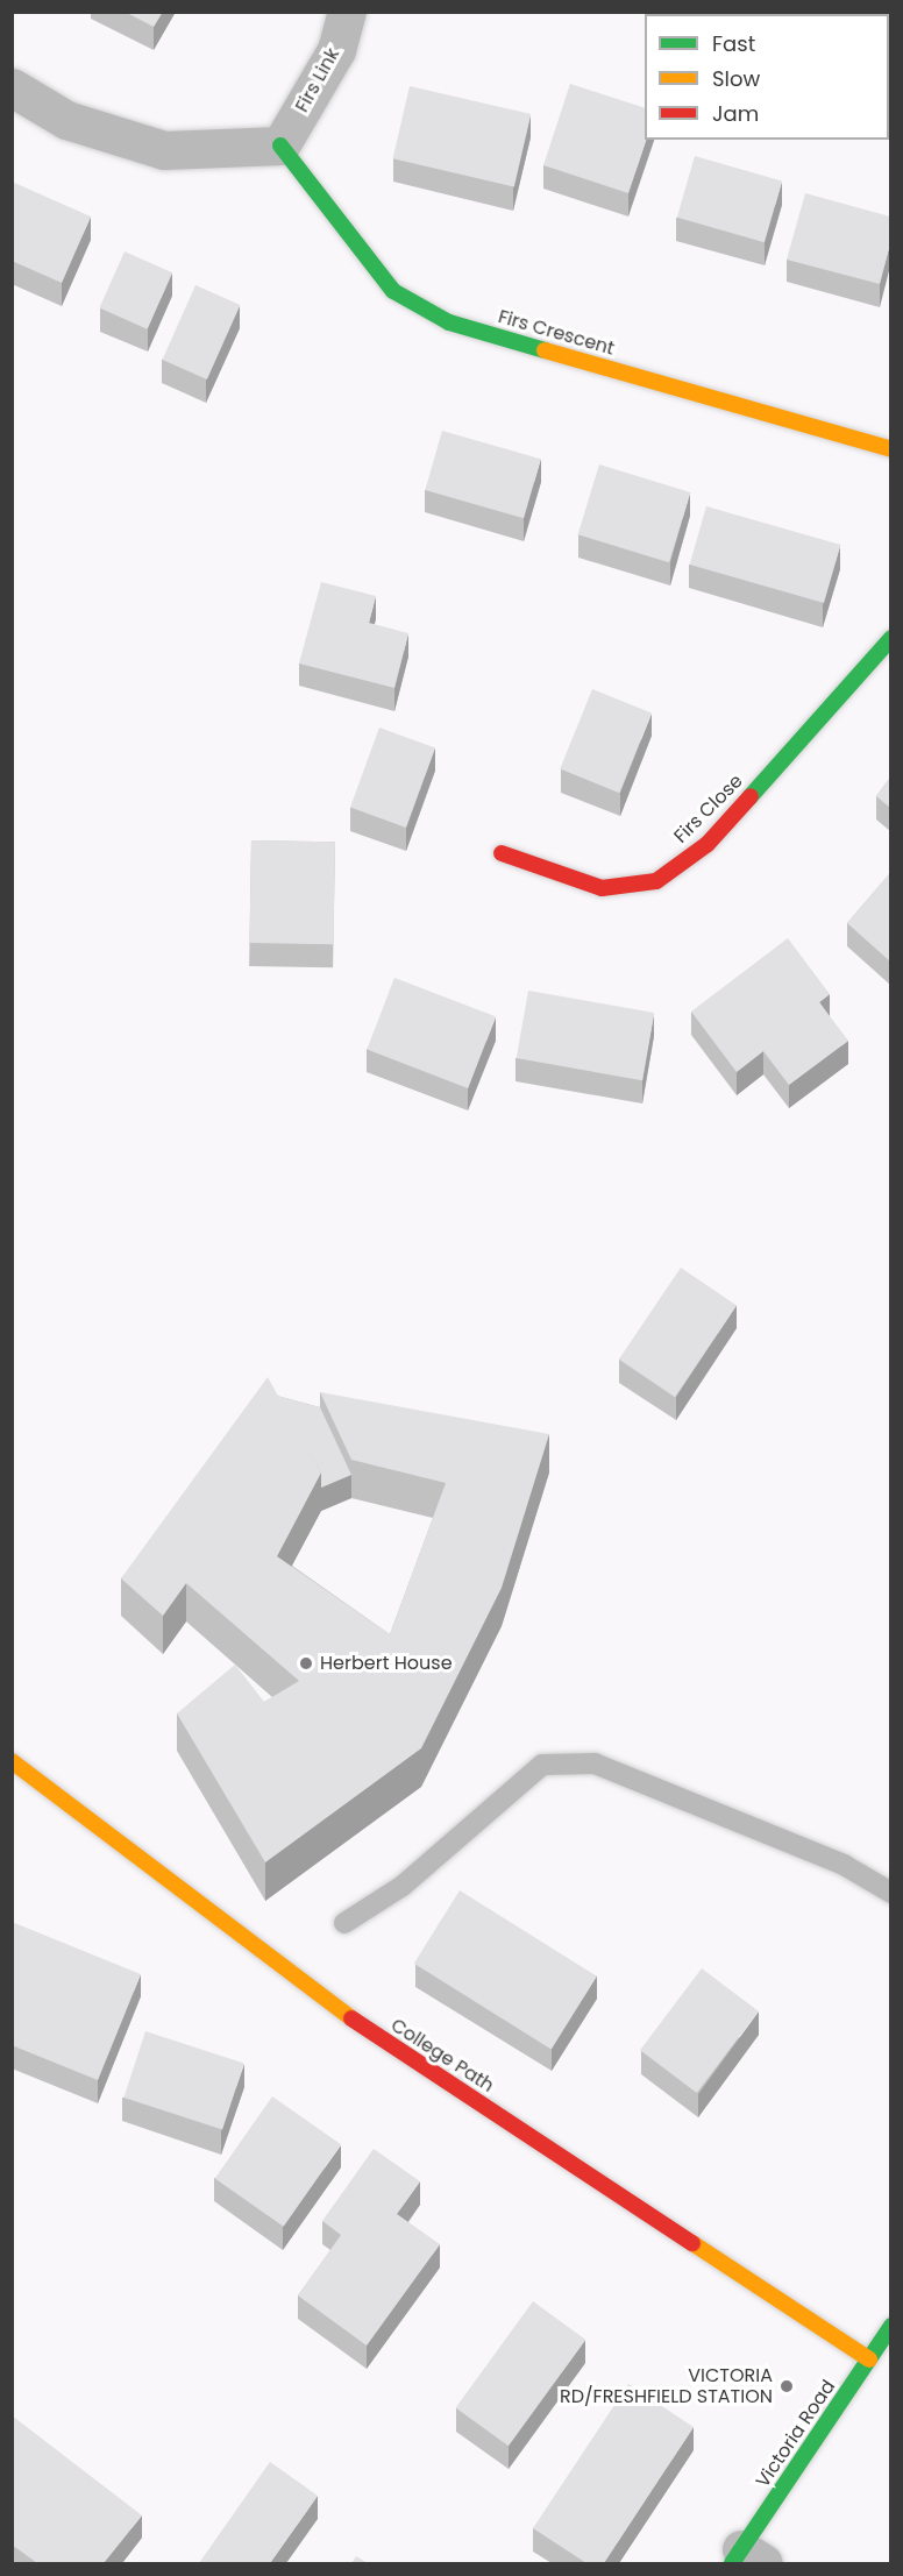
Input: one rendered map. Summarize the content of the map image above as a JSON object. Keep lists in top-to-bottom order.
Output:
{
  "streets": {
    "street": [
      "Firs Link",
      "Firs Crescent",
      "Firs Close",
      "College Path",
      "Victoria Road"
    ]
  },
  "crossings": [
    ["Firs Link", "Firs Crescent"],
    ["College Path", "Victoria Road"]
  ],
  "places": ["Herbert House", "VICTORIA RD/FRESHFIELD STATION"],
  "legend": ["Fast", "Slow", "Jam"]
}
